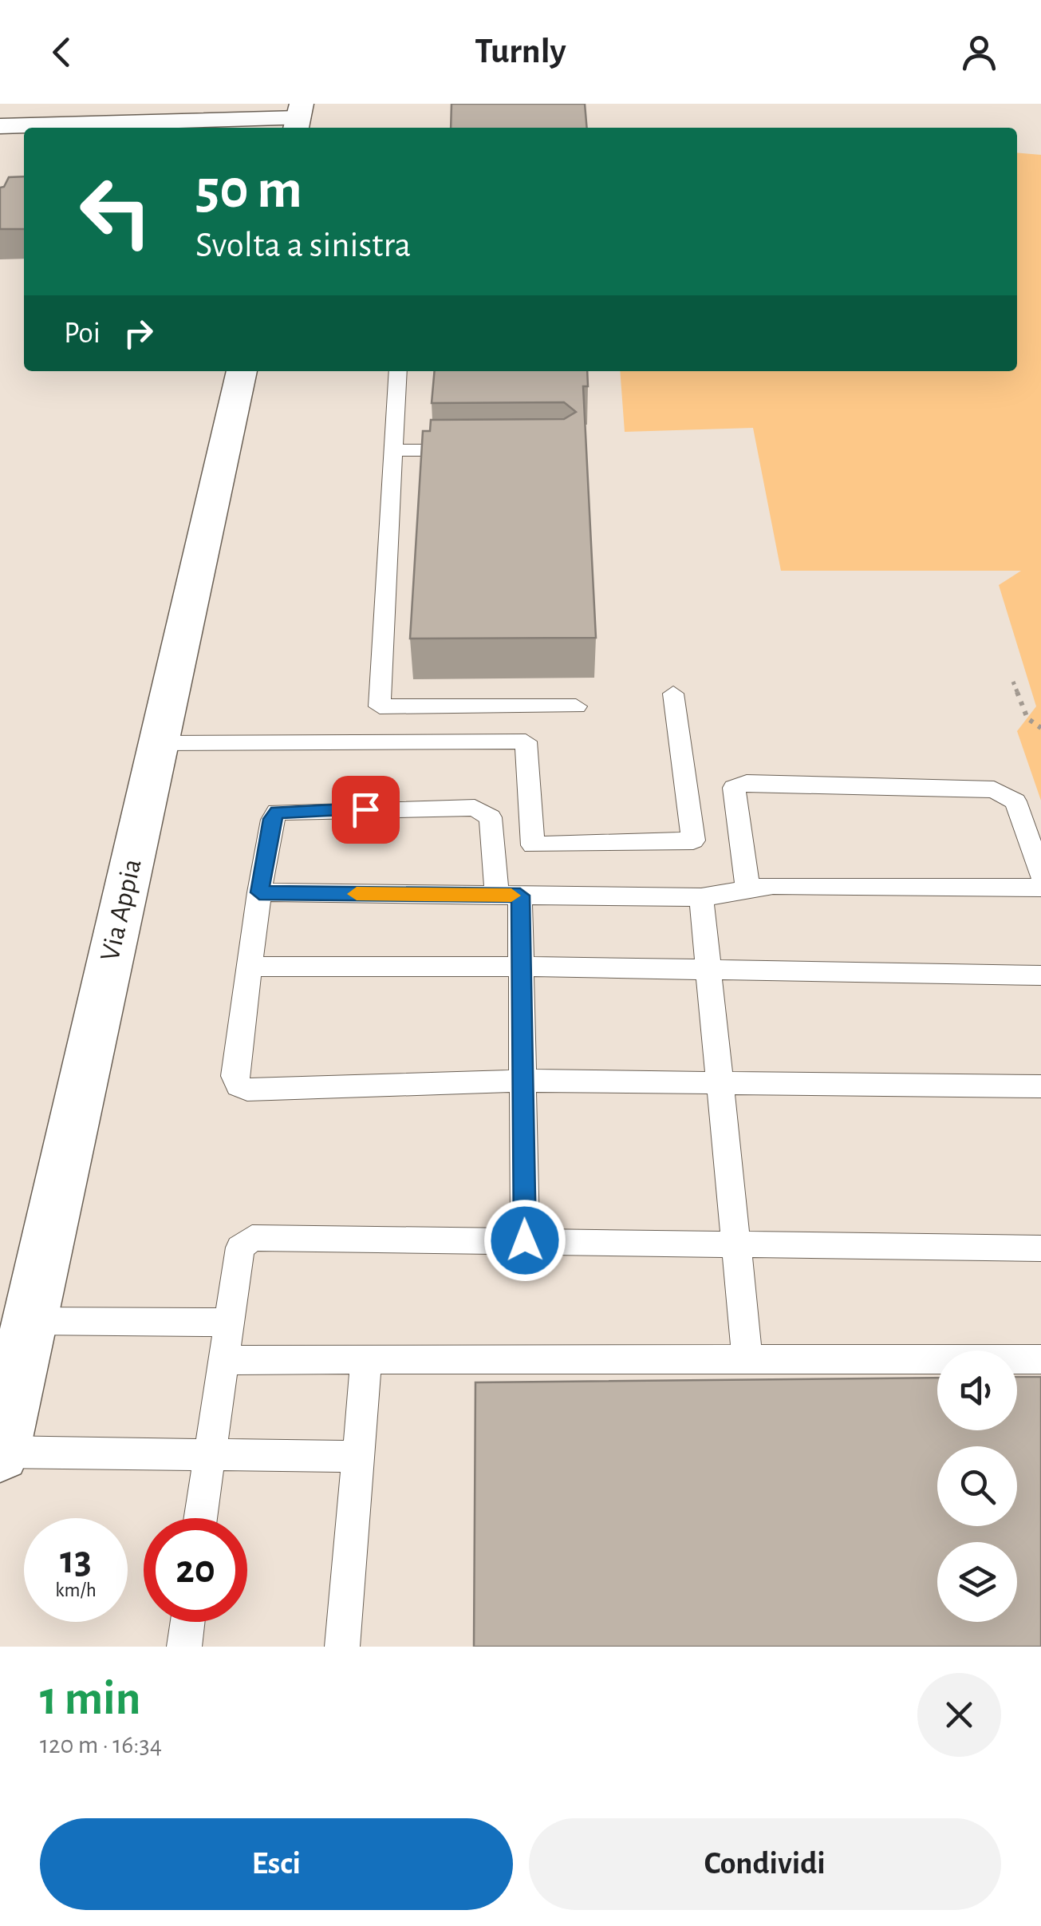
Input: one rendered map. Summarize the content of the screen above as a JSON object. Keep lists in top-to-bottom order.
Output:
{
  "streets": {
    "street": ["Via Appia"]
  },
  "page": {
    "header": "Turnly",
    "turn": ["50 m", "Svolta a sinistra"],
    "then": "Poi",
    "speed": "13 km/h",
    "limit": "20",
    "heading": ["1 min", "120 m · 16:34"],
    "buttons": ["Esci", "Condividi"]
  }
}
